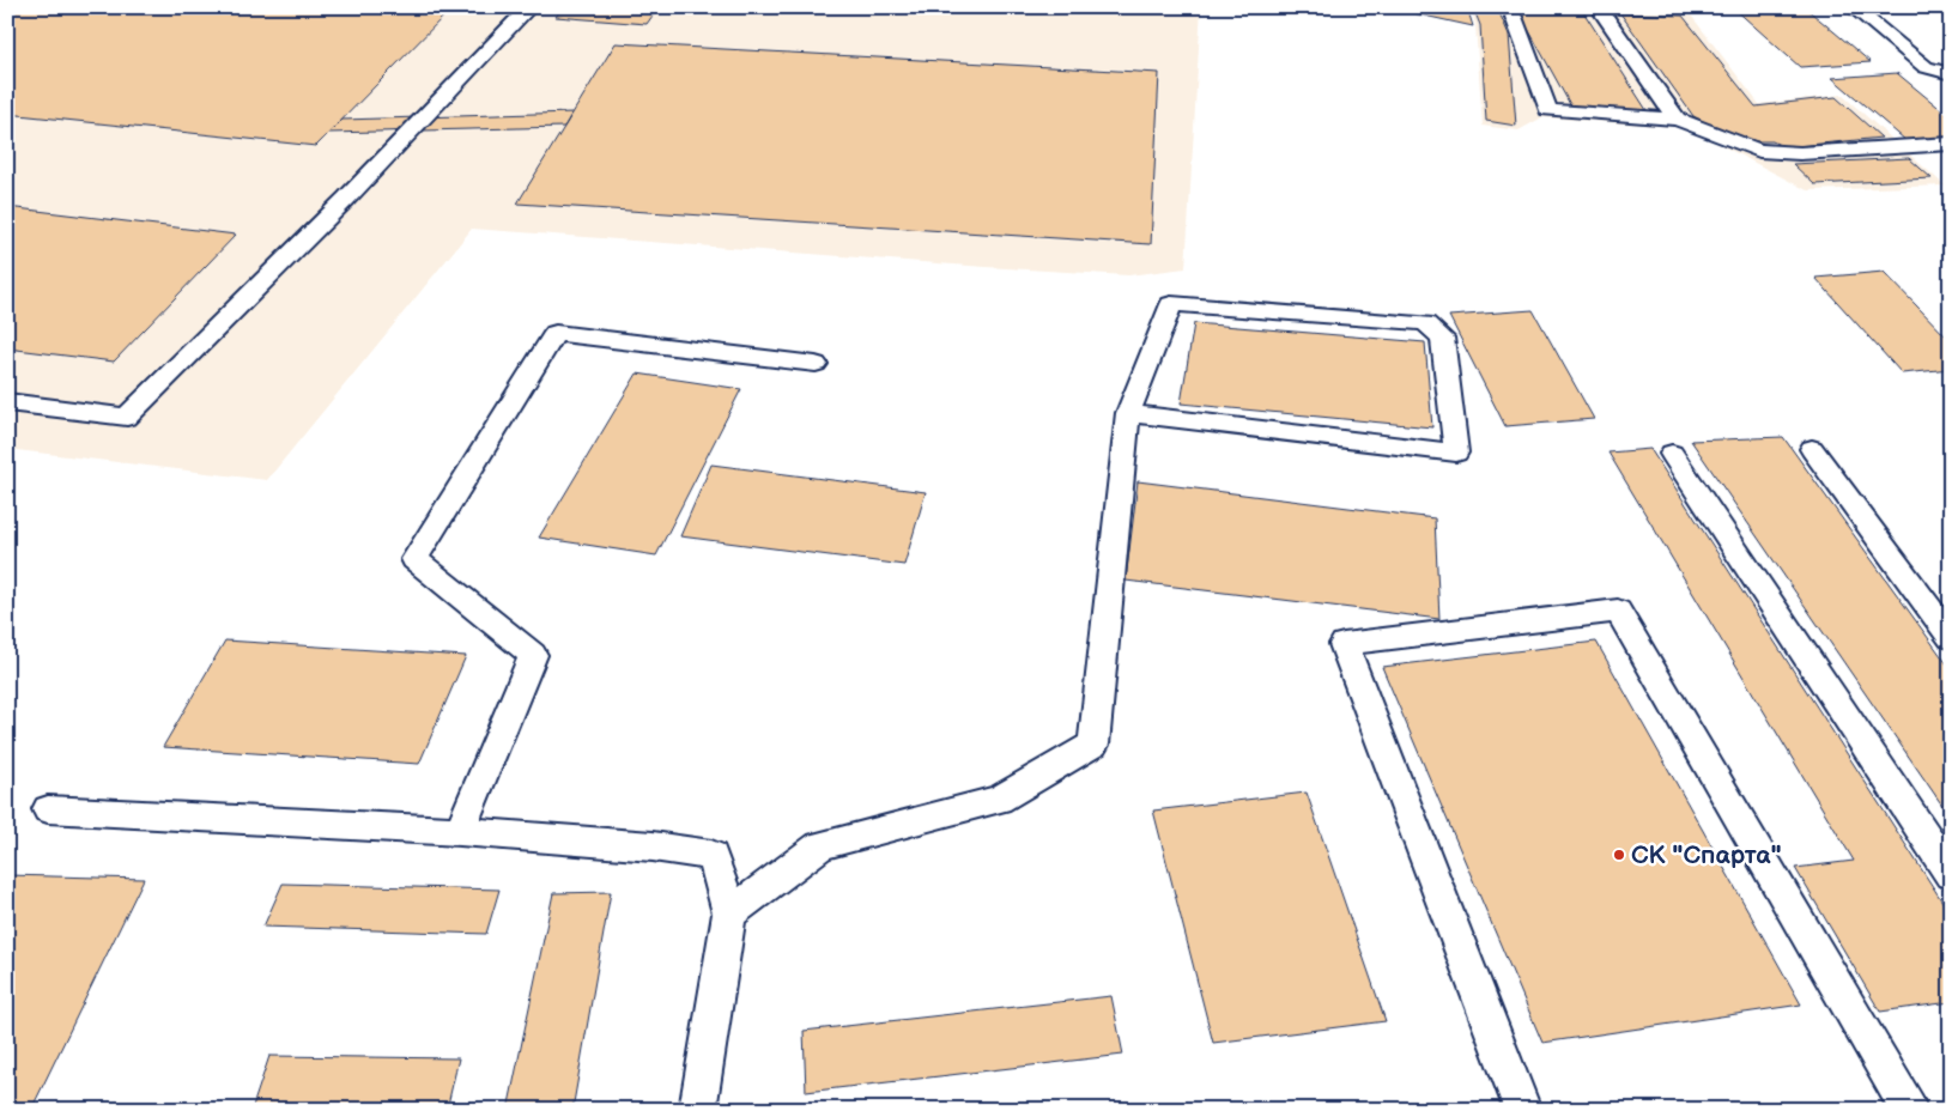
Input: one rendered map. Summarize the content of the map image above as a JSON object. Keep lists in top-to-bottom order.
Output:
{
  "places": ["СК \"Спарта\""]
}
